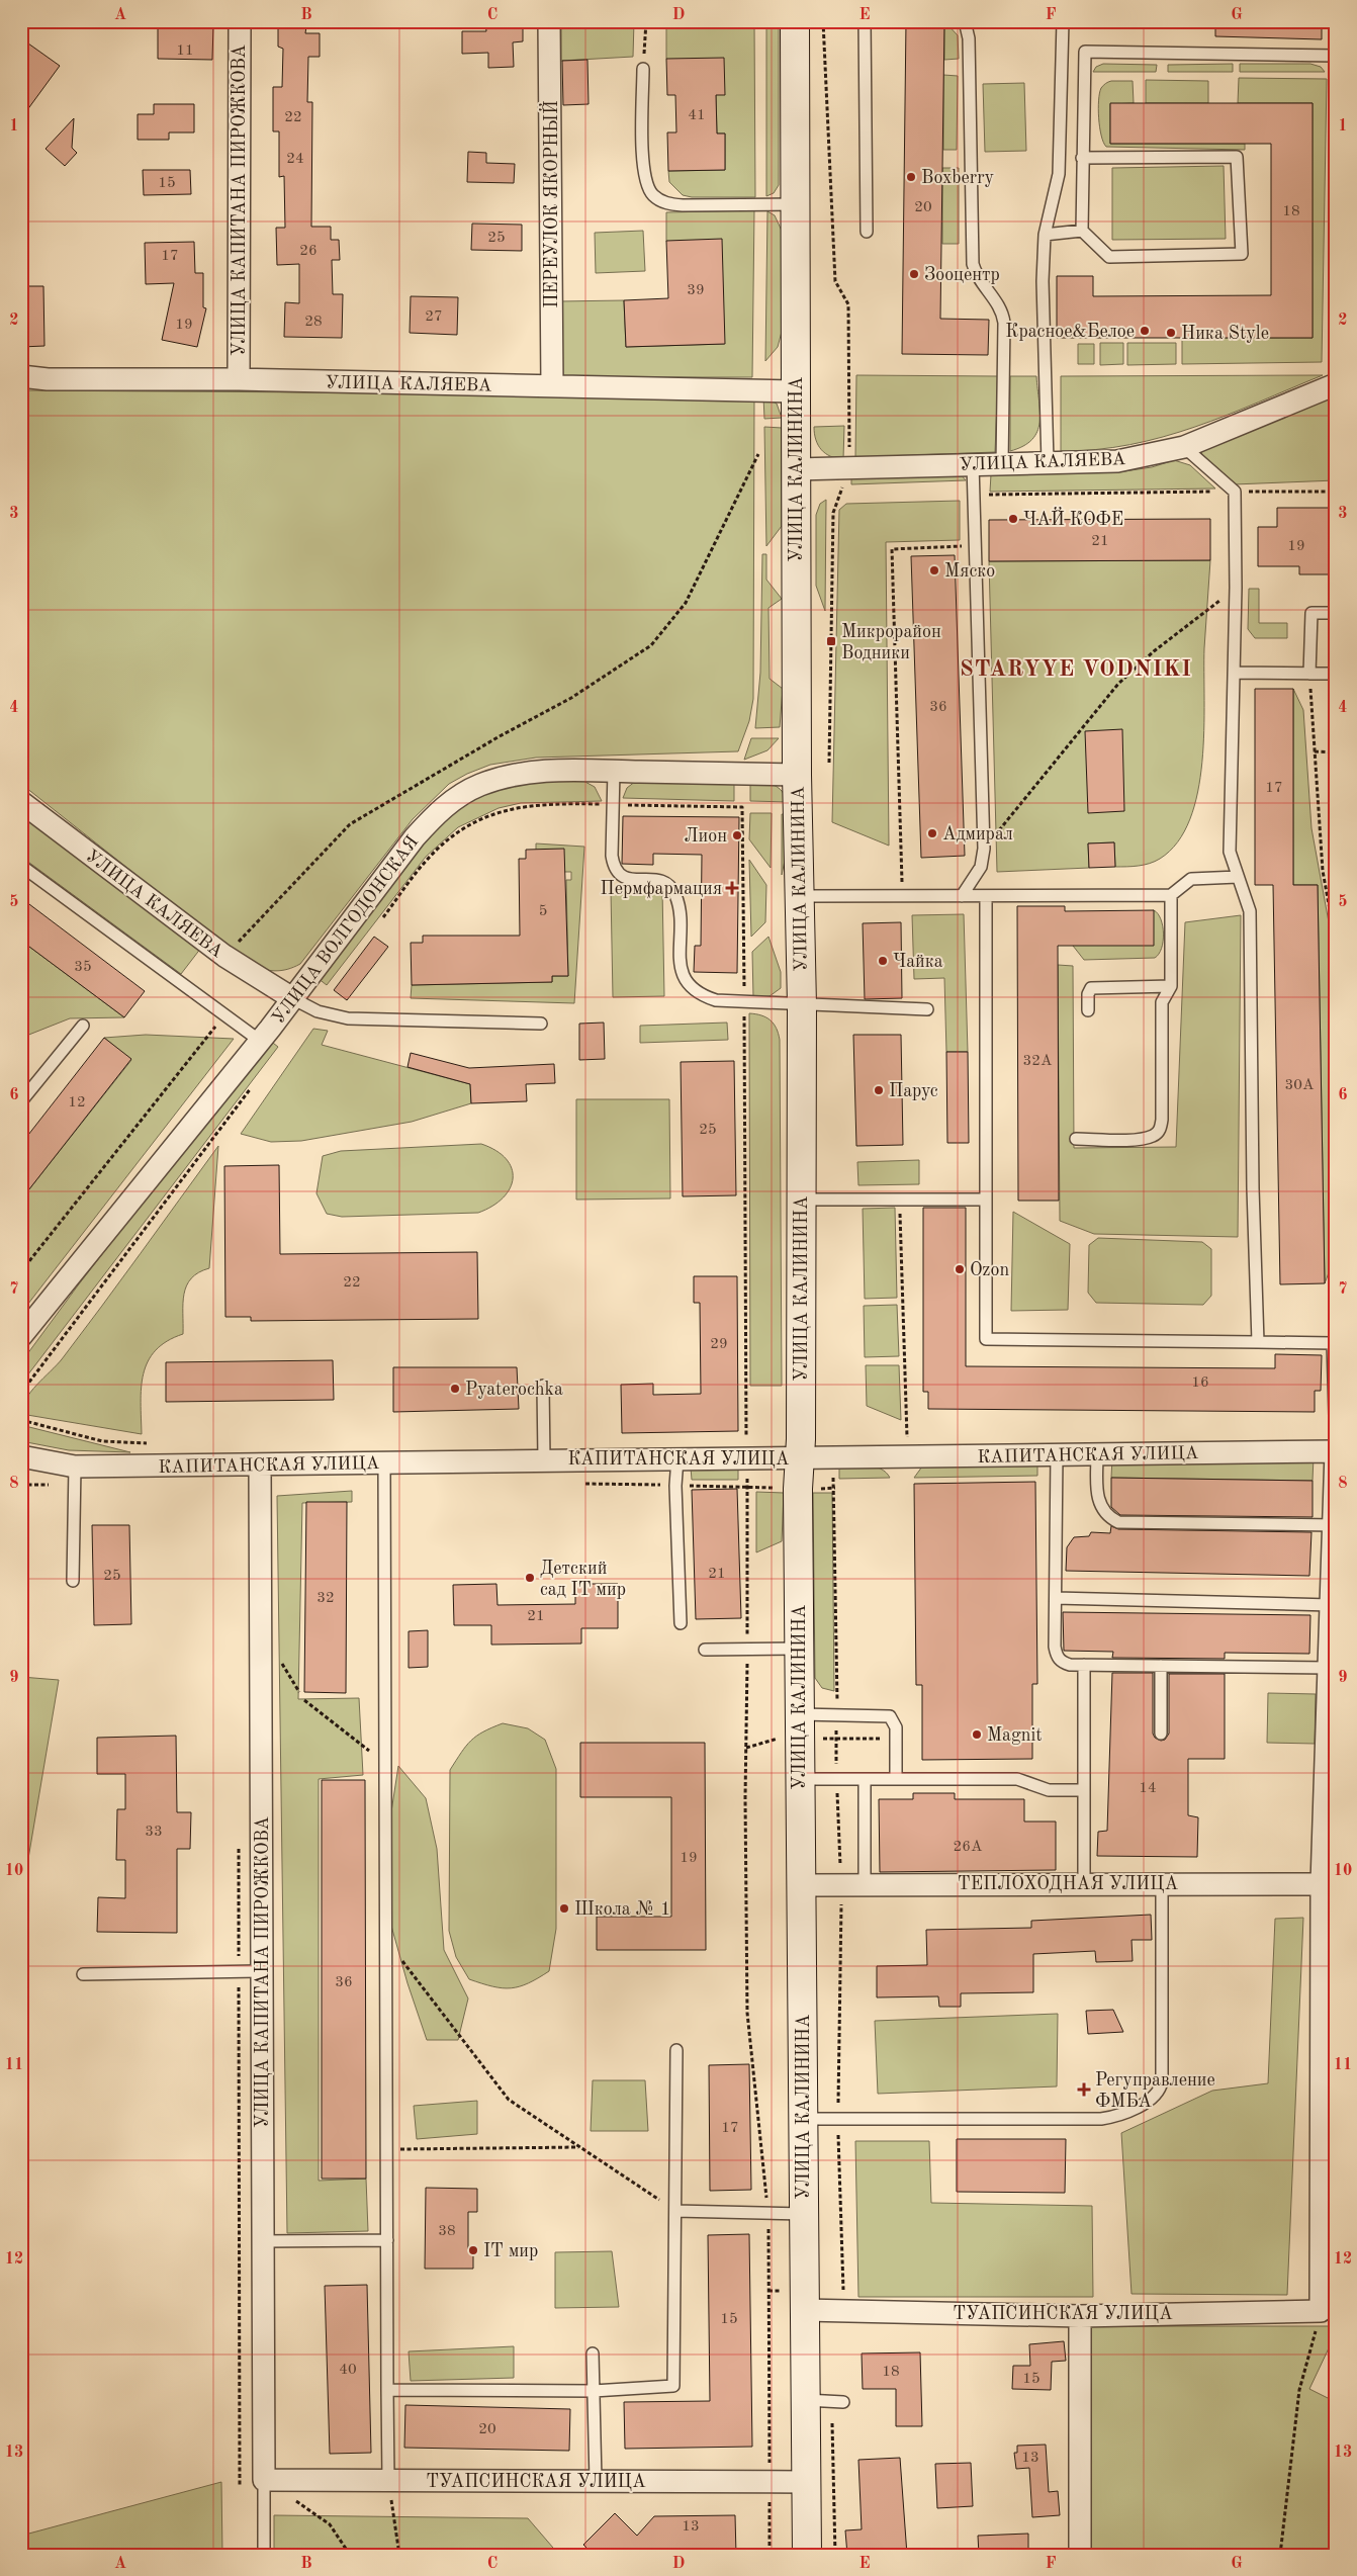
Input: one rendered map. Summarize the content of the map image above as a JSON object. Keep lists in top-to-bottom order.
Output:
{
  "streets": {
    "main road": ["УЛИЦА КАЛИНИНА"],
    "street": [
      "УЛИЦА КАПИТАНА ПИРОЖКОВА",
      "ПЕРЕУЛОК ЯКОРНЫЙ",
      "УЛИЦА КАЛЯЕВА",
      "УЛИЦА ВОЛГОДОНСКАЯ",
      "КАПИТАНСКАЯ УЛИЦА",
      "ТЕПЛОХОДНАЯ УЛИЦА",
      "ТУАПСИНСКАЯ УЛИЦА"
    ]
  },
  "crossings": [
    ["УЛИЦА КАПИТАНА ПИРОЖКОВА", "УЛИЦА КАЛЯЕВА"],
    ["УЛИЦА КАПИТАНА ПИРОЖКОВА", "КАПИТАНСКАЯ УЛИЦА"],
    ["УЛИЦА КАПИТАНА ПИРОЖКОВА", "ТУАПСИНСКАЯ УЛИЦА"],
    ["ПЕРЕУЛОК ЯКОРНЫЙ", "УЛИЦА КАЛЯЕВА"],
    ["УЛИЦА КАЛЯЕВА", "УЛИЦА КАЛИНИНА"],
    ["УЛИЦА КАЛЯЕВА", "УЛИЦА ВОЛГОДОНСКАЯ"],
    ["УЛИЦА КАЛИНИНА", "УЛИЦА ВОЛГОДОНСКАЯ"],
    ["УЛИЦА КАЛИНИНА", "КАПИТАНСКАЯ УЛИЦА"],
    ["УЛИЦА КАЛИНИНА", "ТЕПЛОХОДНАЯ УЛИЦА"],
    ["УЛИЦА КАЛИНИНА", "ТУАПСИНСКАЯ УЛИЦА"]
  ],
  "districts": ["STARYYE VODNIKI"],
  "places": {
    "other": [
      "Boxberry",
      "Зооцентр",
      "Красное&Белое",
      "Ника Style",
      "ЧАЙ КОФЕ",
      "Мяско",
      "Адмирал",
      "Лион",
      "Чайка",
      "Парус",
      "Ozon",
      "Pyaterochka",
      "Детский сад IT мир",
      "Magnit",
      "Школа № 1",
      "IT мир"
    ],
    "transit": ["Микрорайон Водники"],
    "health": ["Пермфармация", "Регуправление ФМБА"]
  },
  "house_numbers": [
    "11",
    "41",
    "22",
    "24",
    "15",
    "20",
    "18",
    "25",
    "26",
    "17",
    "39",
    "27",
    "28",
    "19",
    "21",
    "19",
    "36",
    "17",
    "5",
    "35",
    "32А",
    "30А",
    "12",
    "25",
    "22",
    "29",
    "16",
    "21",
    "25",
    "32",
    "21",
    "14",
    "33",
    "26А",
    "19",
    "36",
    "17",
    "38",
    "15",
    "40",
    "18",
    "15",
    "20",
    "13",
    "13"
  ],
  "grid": {
    "columns": [
      "A",
      "B",
      "C",
      "D",
      "E",
      "F",
      "G"
    ],
    "rows": [
      "1",
      "2",
      "3",
      "4",
      "5",
      "6",
      "7",
      "8",
      "9",
      "10",
      "11",
      "12",
      "13"
    ]
  }
}
